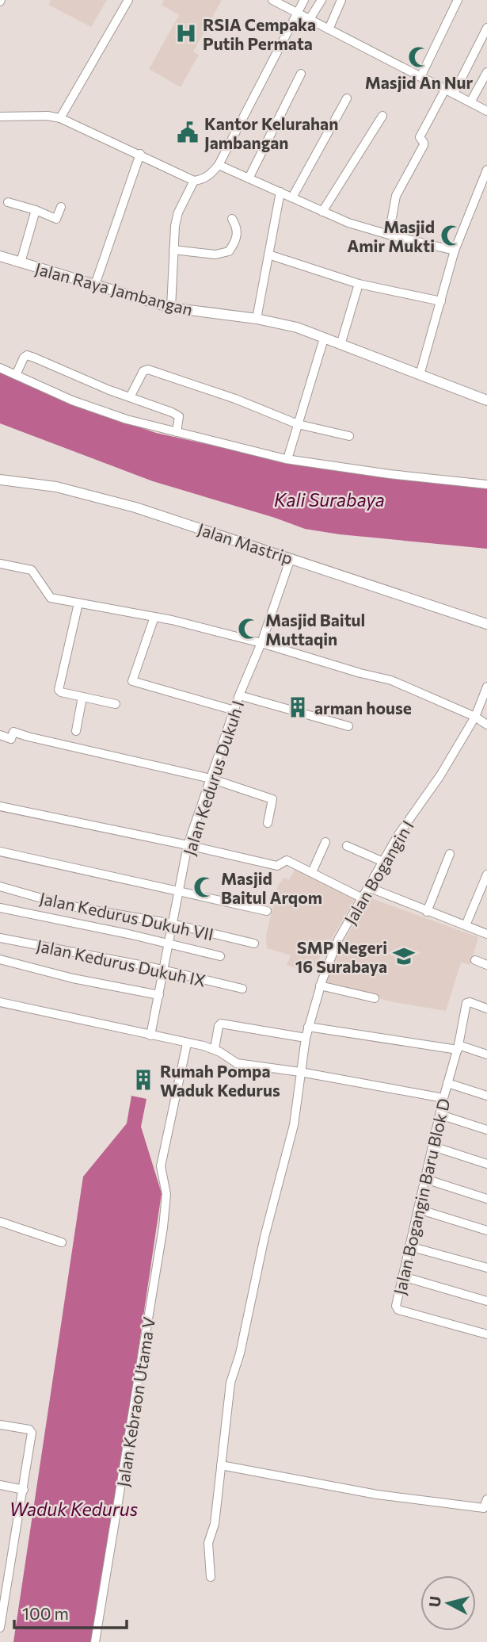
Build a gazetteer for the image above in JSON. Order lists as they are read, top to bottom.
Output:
{
  "streets": {
    "main road": ["Jalan Raya Jambangan", "Jalan Mastrip"],
    "street": [
      "Jalan Kedurus Dukuh I",
      "Jalan Bogangin I",
      "Jalan Kedurus Dukuh VII",
      "Jalan Kedurus Dukuh IX",
      "Jalan Bogangin Baru Blok D",
      "Jalan Kebraon Utama V"
    ]
  },
  "crossings": [
    ["Jalan Mastrip", "Jalan Kedurus Dukuh I"],
    ["Jalan Kedurus Dukuh I", "Jalan Kedurus Dukuh VII"],
    ["Jalan Kedurus Dukuh I", "Jalan Kedurus Dukuh IX"]
  ],
  "water": ["Kali Surabaya", "Waduk Kedurus"],
  "places": {
    "hospital": ["RSIA Cempaka Putih Permata"],
    "mosque": [
      "Masjid An Nur",
      "Masjid Amir Mukti",
      "Masjid Baitul Muttaqin",
      "Masjid Baitul Arqom"
    ],
    "public building": ["Kantor Kelurahan Jambangan"],
    "building": ["arman house", "Rumah Pompa Waduk Kedurus"],
    "school or university": ["SMP Negeri 16 Surabaya"]
  },
  "scale_bar": "100 m",
  "north": "left"
}
